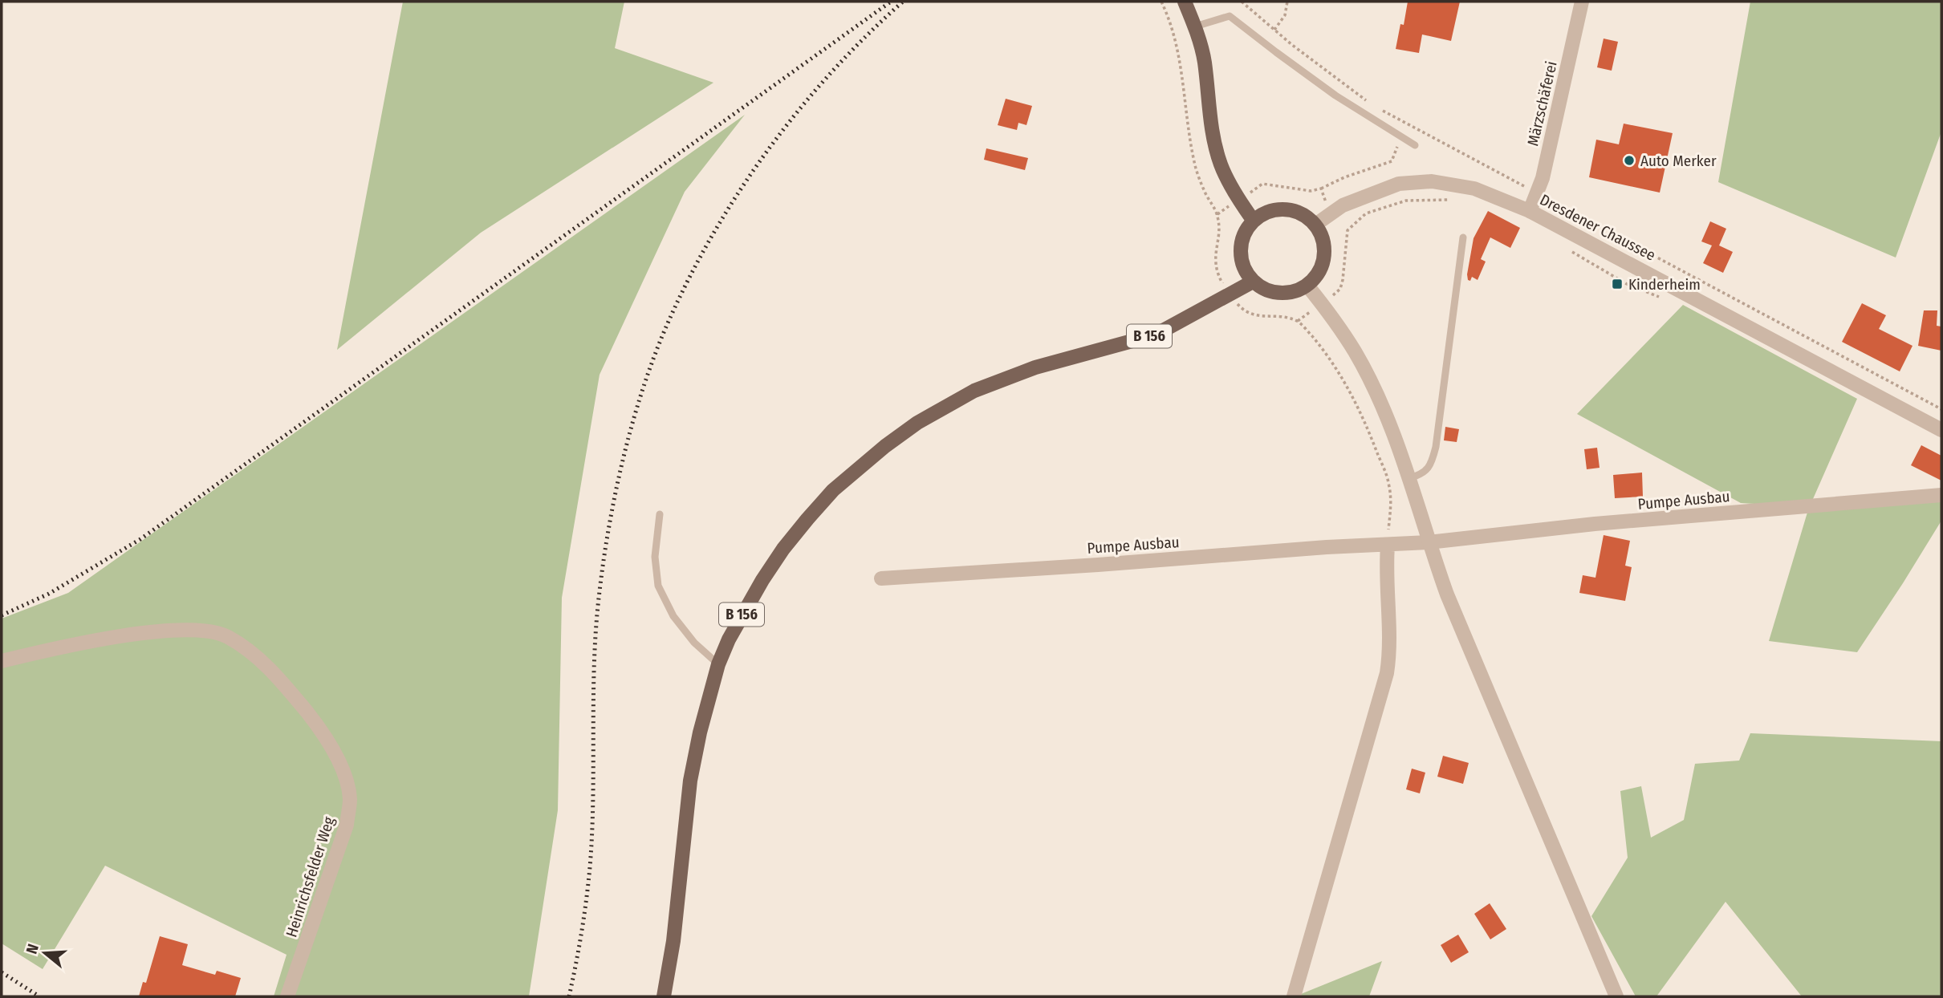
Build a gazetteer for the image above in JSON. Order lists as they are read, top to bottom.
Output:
{
  "streets": {
    "main road": ["B 156"],
    "street": [
      "Märzschäferei",
      "Dresdener Chaussee",
      "Pumpe Ausbau",
      "Heinrichsfelder Weg"
    ]
  },
  "crossings": [
    ["Märzschäferei", "Dresdener Chaussee"],
    ["Dresdener Chaussee", "B 156"]
  ],
  "places": {
    "other": ["Auto Merker"],
    "transit": ["Kinderheim"]
  },
  "north": "left"
}
